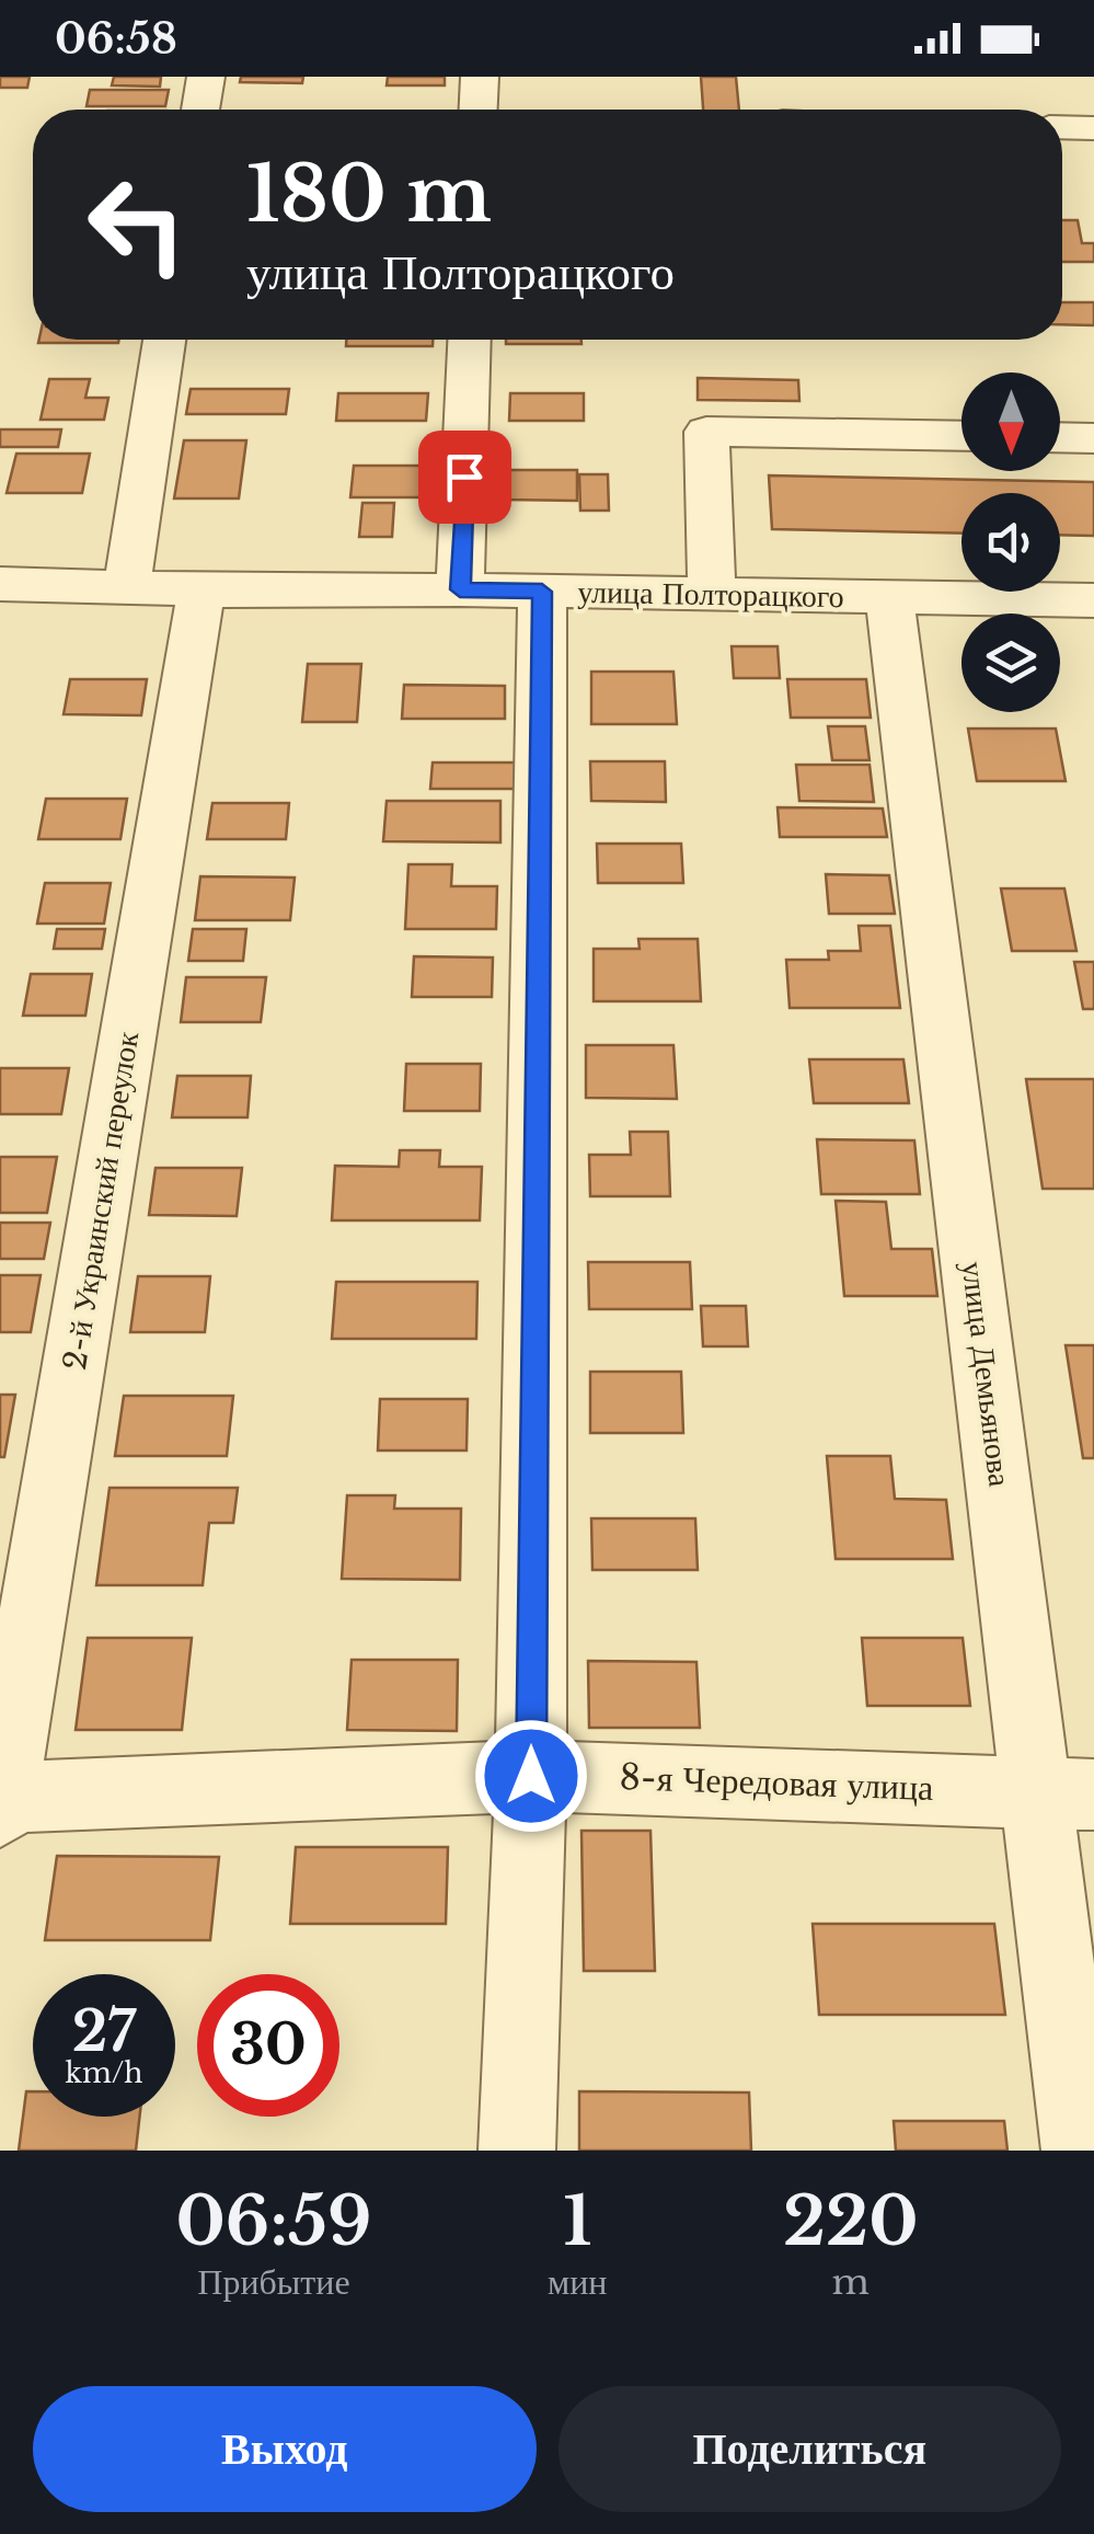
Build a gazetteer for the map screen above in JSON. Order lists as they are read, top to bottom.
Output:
{
  "streets": {
    "street": [
      "улица Полторацкого",
      "2-й Украинский переулок",
      "улица Демьянова",
      "8-я Чередовая улица"
    ]
  },
  "crossings": [
    ["улица Полторацкого", "2-й Украинский переулок"],
    ["улица Полторацкого", "улица Демьянова"],
    ["2-й Украинский переулок", "8-я Чередовая улица"],
    ["улица Демьянова", "8-я Чередовая улица"]
  ],
  "north": "bottom",
  "page": {
    "status": "06:58",
    "turn": ["180 m", "улица Полторацкого"],
    "speed": "27 km/h",
    "limit": "30",
    "eta": [
      "06:59",
      "Прибытие",
      "1",
      "мин",
      "220",
      "m"
    ],
    "buttons": ["Выход", "Поделиться"]
  }
}
